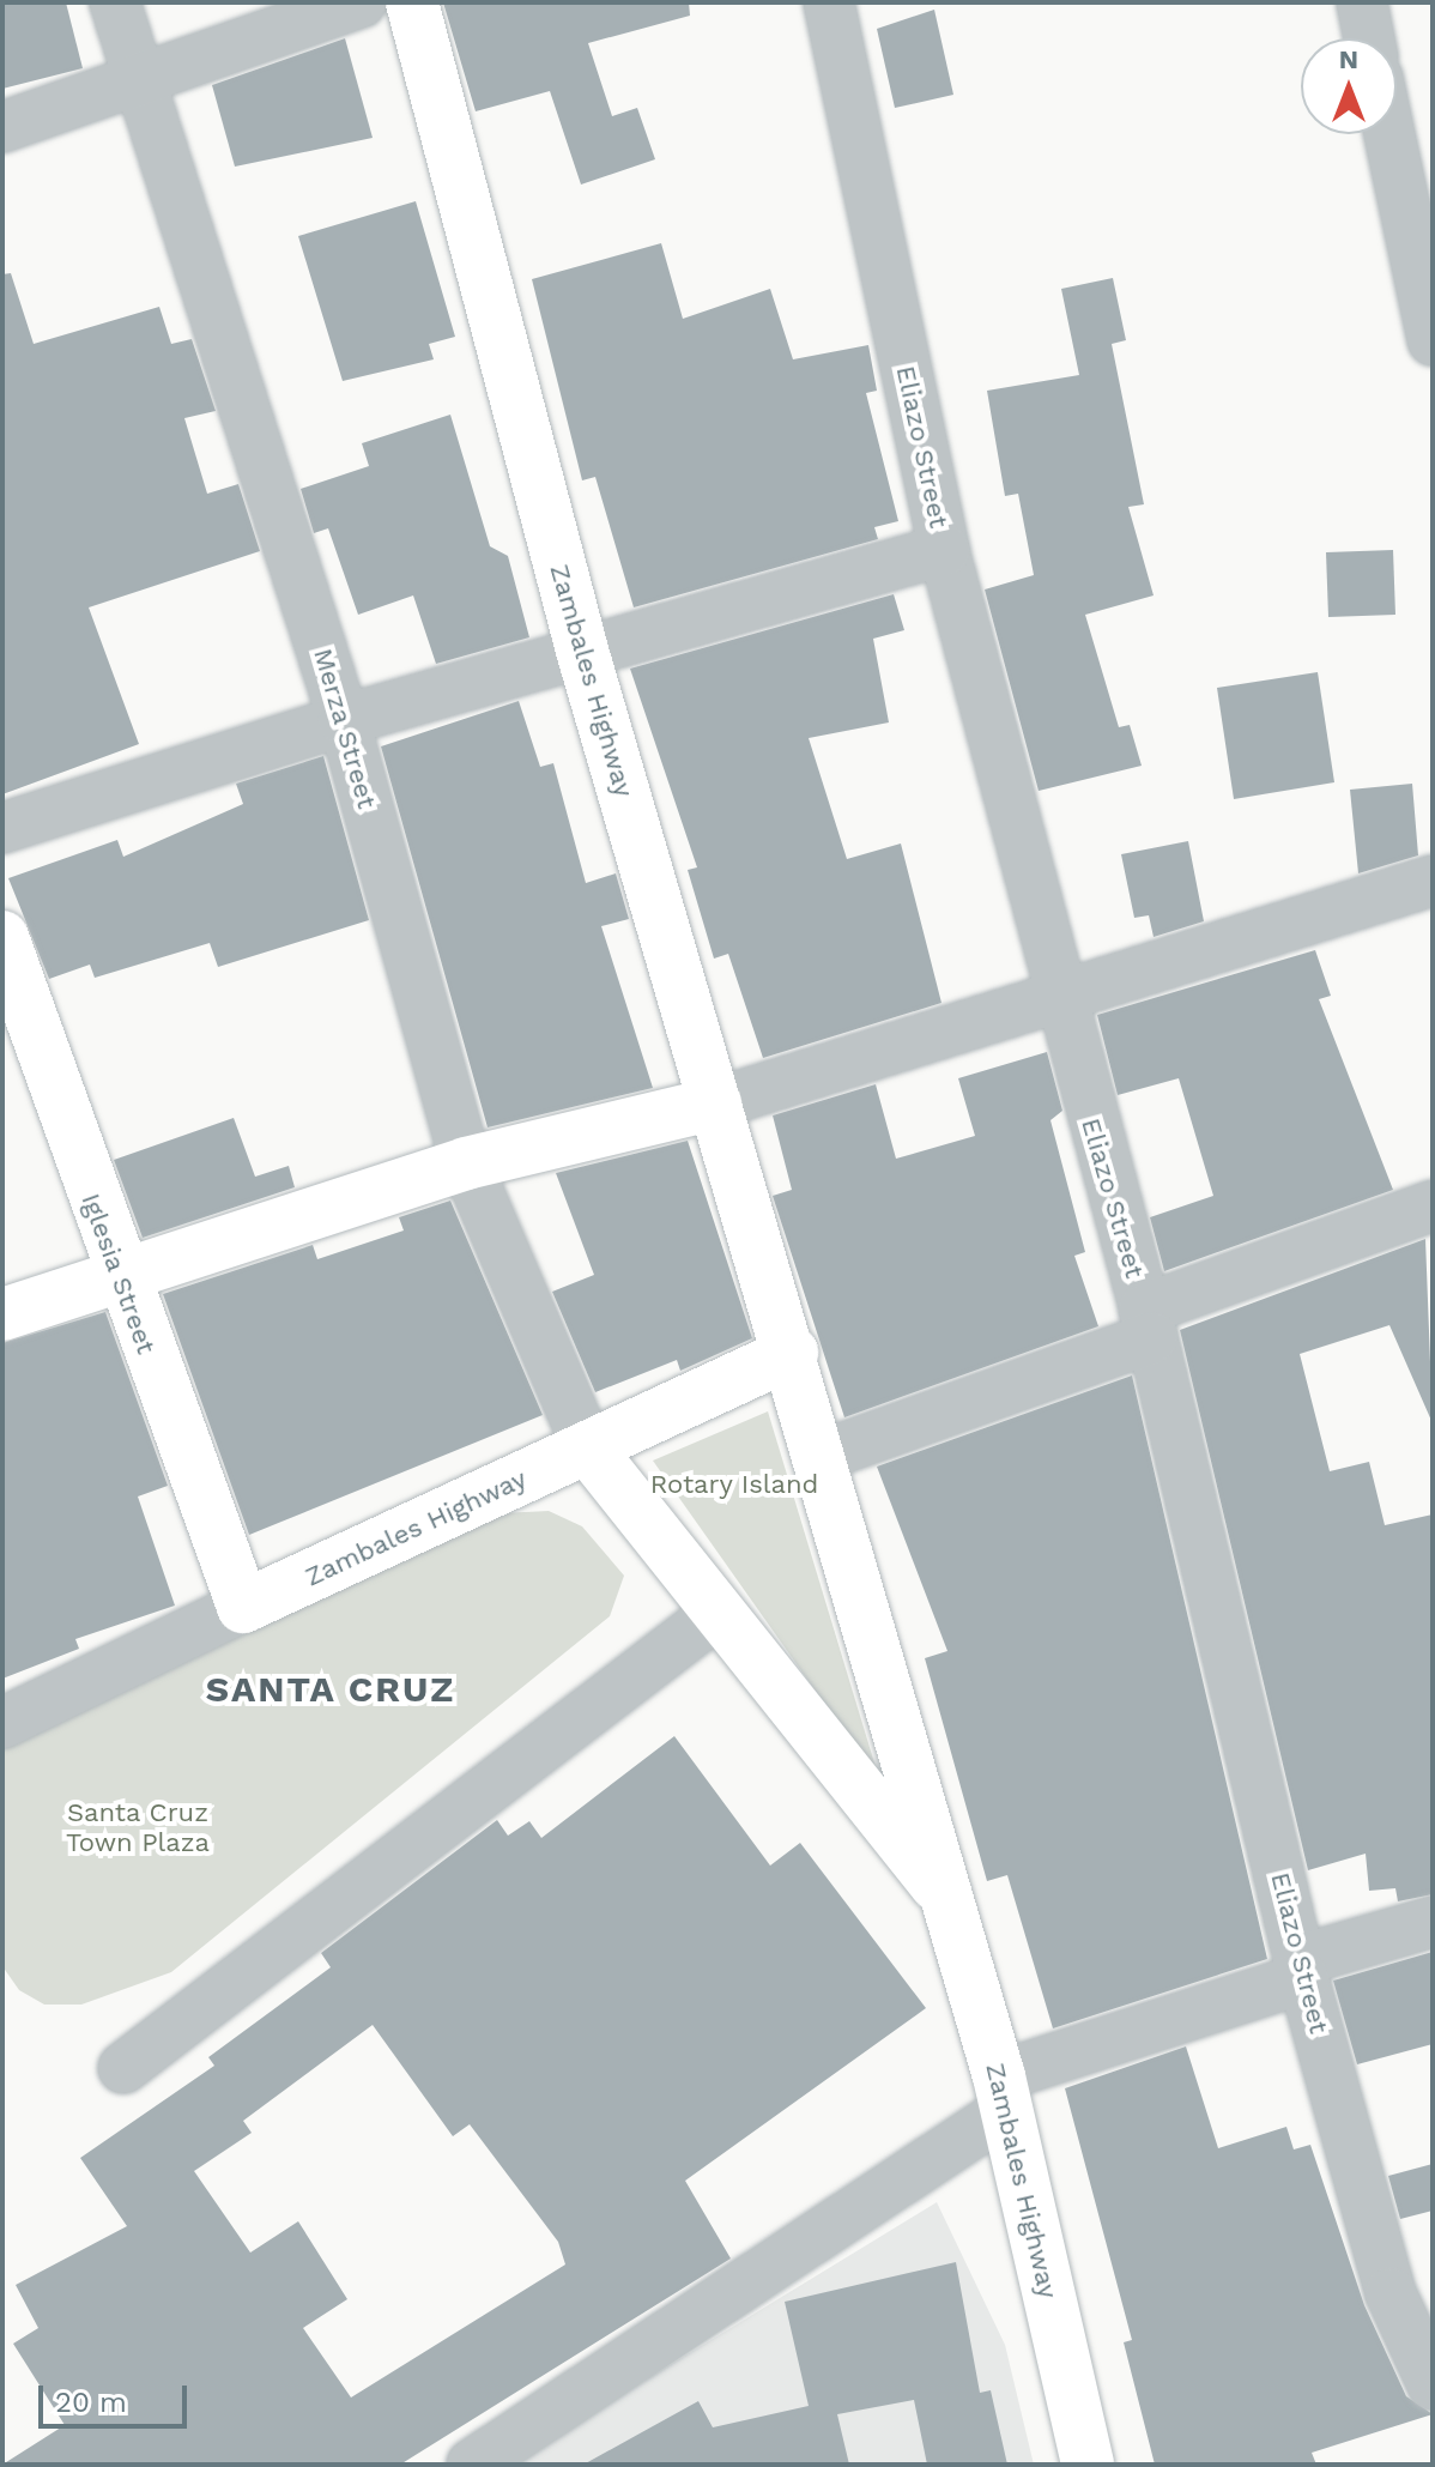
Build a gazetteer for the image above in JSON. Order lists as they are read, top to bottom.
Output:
{
  "streets": {
    "main road": ["Zambales Highway", "Iglesia Street"],
    "street": ["Eliazo Street", "Merza Street"]
  },
  "crossings": [
    ["Zambales Highway", "Merza Street"],
    ["Zambales Highway", "Iglesia Street"]
  ],
  "districts": ["SANTA CRUZ"],
  "parks": ["Rotary Island", "Santa Cruz Town Plaza"],
  "scale_bar": "20 m",
  "north": "top"
}
